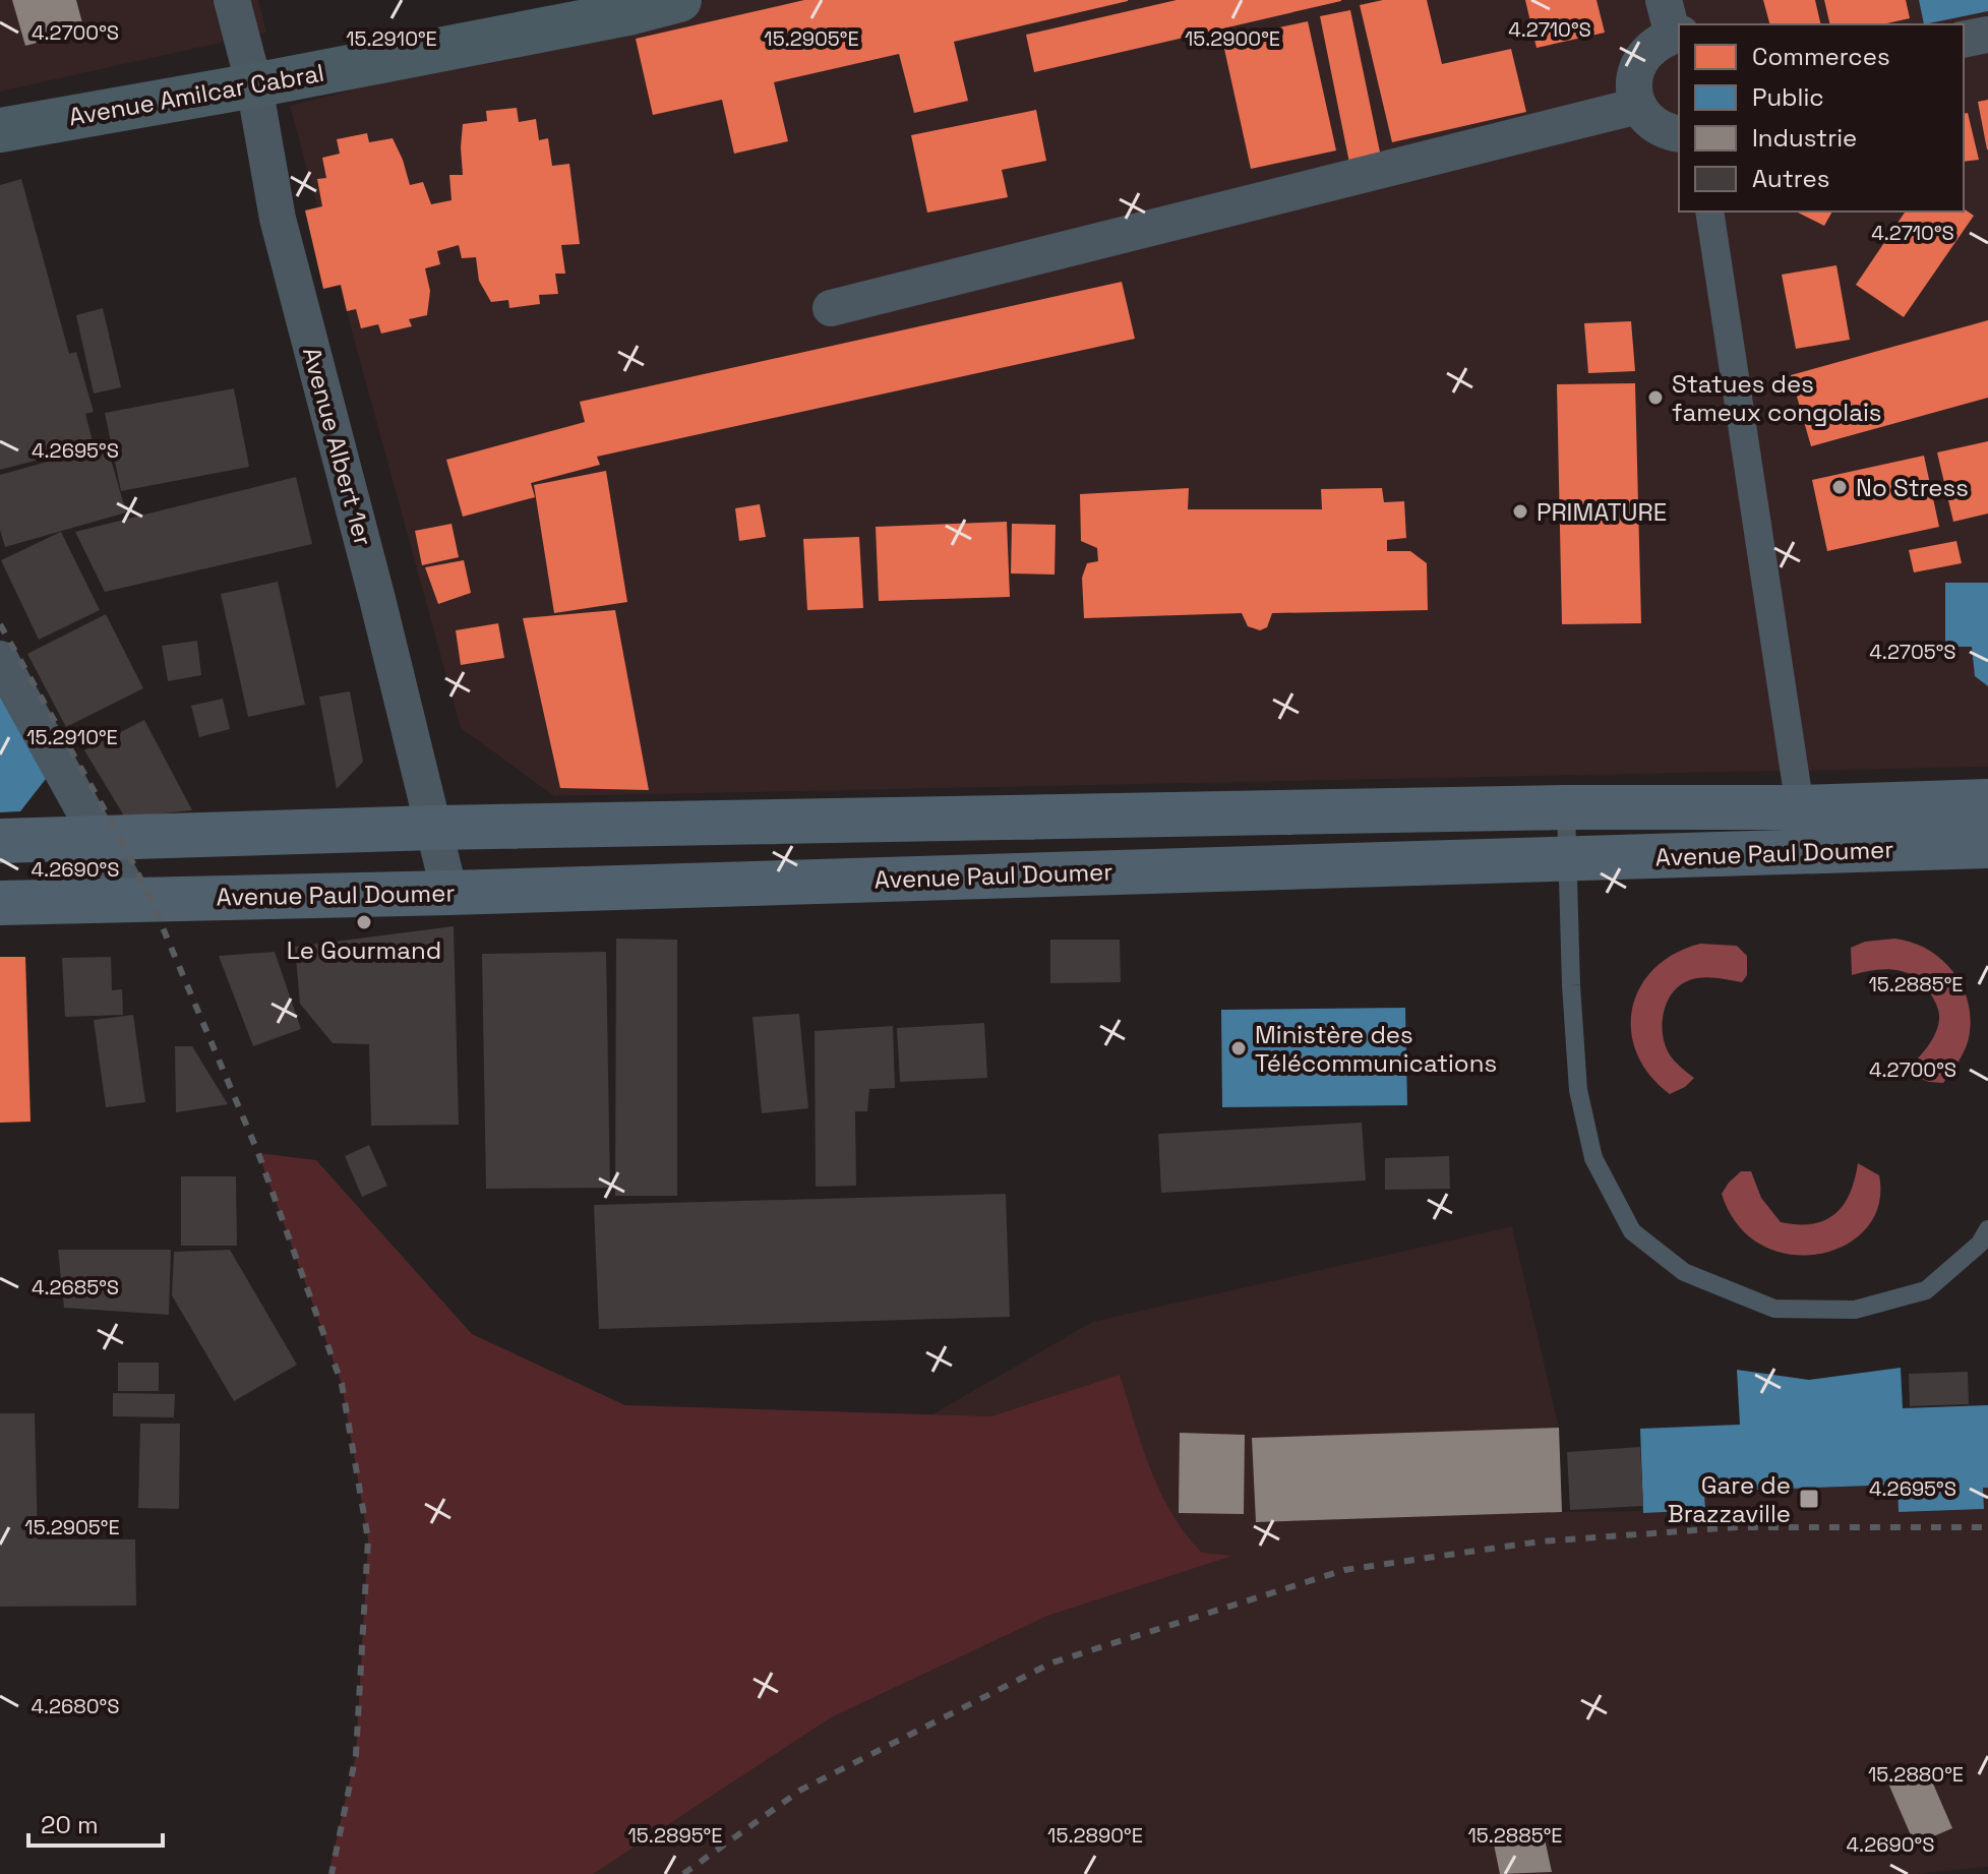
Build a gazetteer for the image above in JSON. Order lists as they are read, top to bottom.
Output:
{
  "streets": {
    "main road": ["Avenue Amilcar Cabral", "Avenue Paul Doumer"],
    "street": ["Avenue Albert 1er"]
  },
  "crossings": [
    ["Avenue Amilcar Cabral", "Avenue Albert 1er"],
    ["Avenue Albert 1er", "Avenue Paul Doumer"]
  ],
  "places": {
    "other": [
      "Statues des fameux congolais",
      "No Stress",
      "PRIMATURE",
      "Le Gourmand",
      "Ministère des Télécommunications"
    ],
    "transit": ["Gare de Brazzaville"]
  },
  "legend": [
    "Commerces",
    "Public",
    "Industrie",
    "Autres"
  ],
  "scale_bar": "20 m",
  "coordinates": [
    "4.2710°S",
    "4.2700°S",
    "15.2910°E",
    "15.2905°E",
    "15.2900°E",
    "4.2695°S",
    "4.2705°S",
    "4.2690°S",
    "15.2885°E",
    "4.2685°S",
    "4.2680°S",
    "15.2880°E",
    "15.2895°E",
    "15.2890°E"
  ]
}
